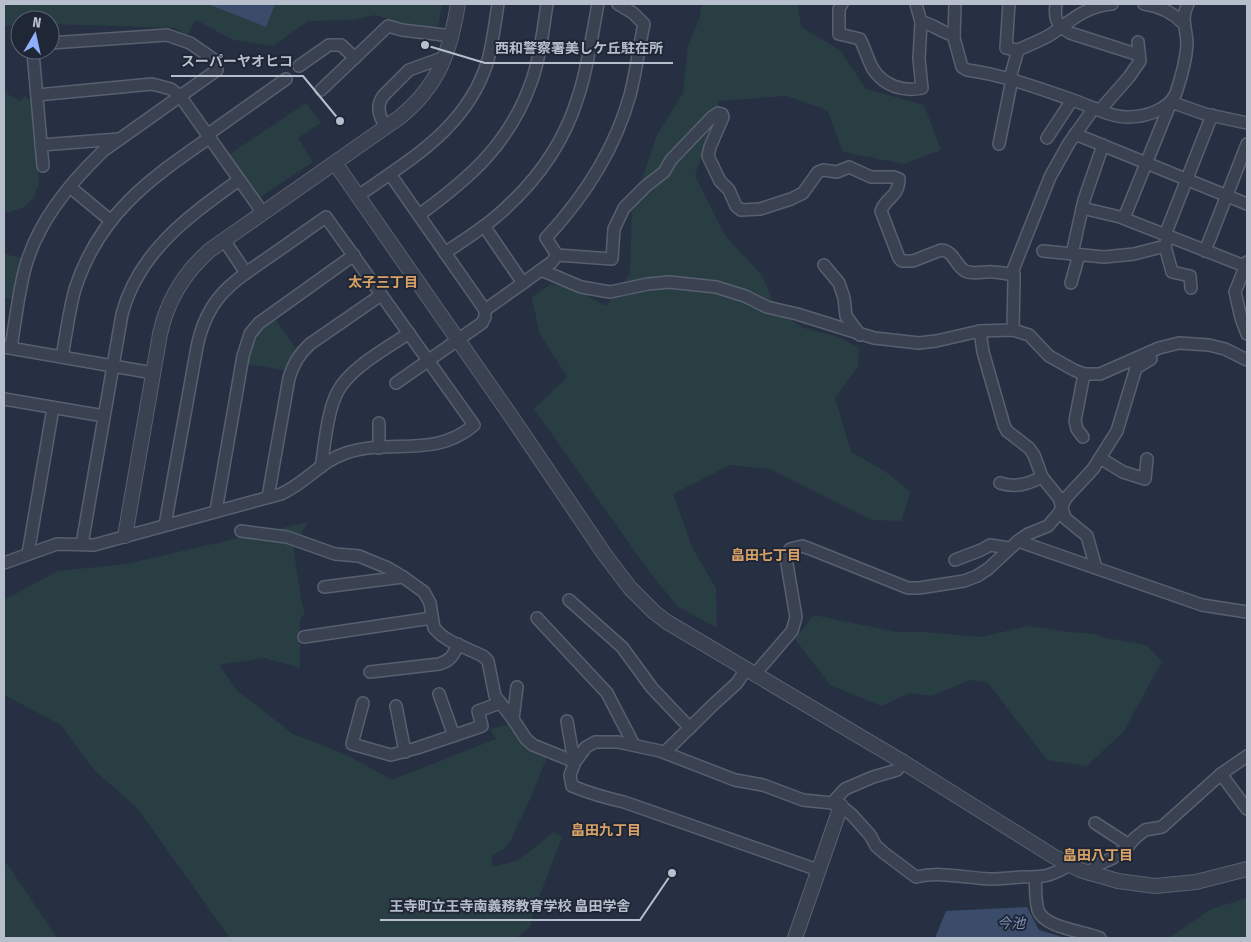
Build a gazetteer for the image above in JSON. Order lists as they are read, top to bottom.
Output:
{
  "districts": [
    "太子三丁目",
    "畠田七丁目",
    "畠田九丁目",
    "畠田八丁目"
  ],
  "water": ["今池"],
  "places": ["西和警察署美しケ丘駐在所", "スーパーヤオヒコ", "王寺町立王寺南義務教育学校 畠田学舎"],
  "north": "top"
}
